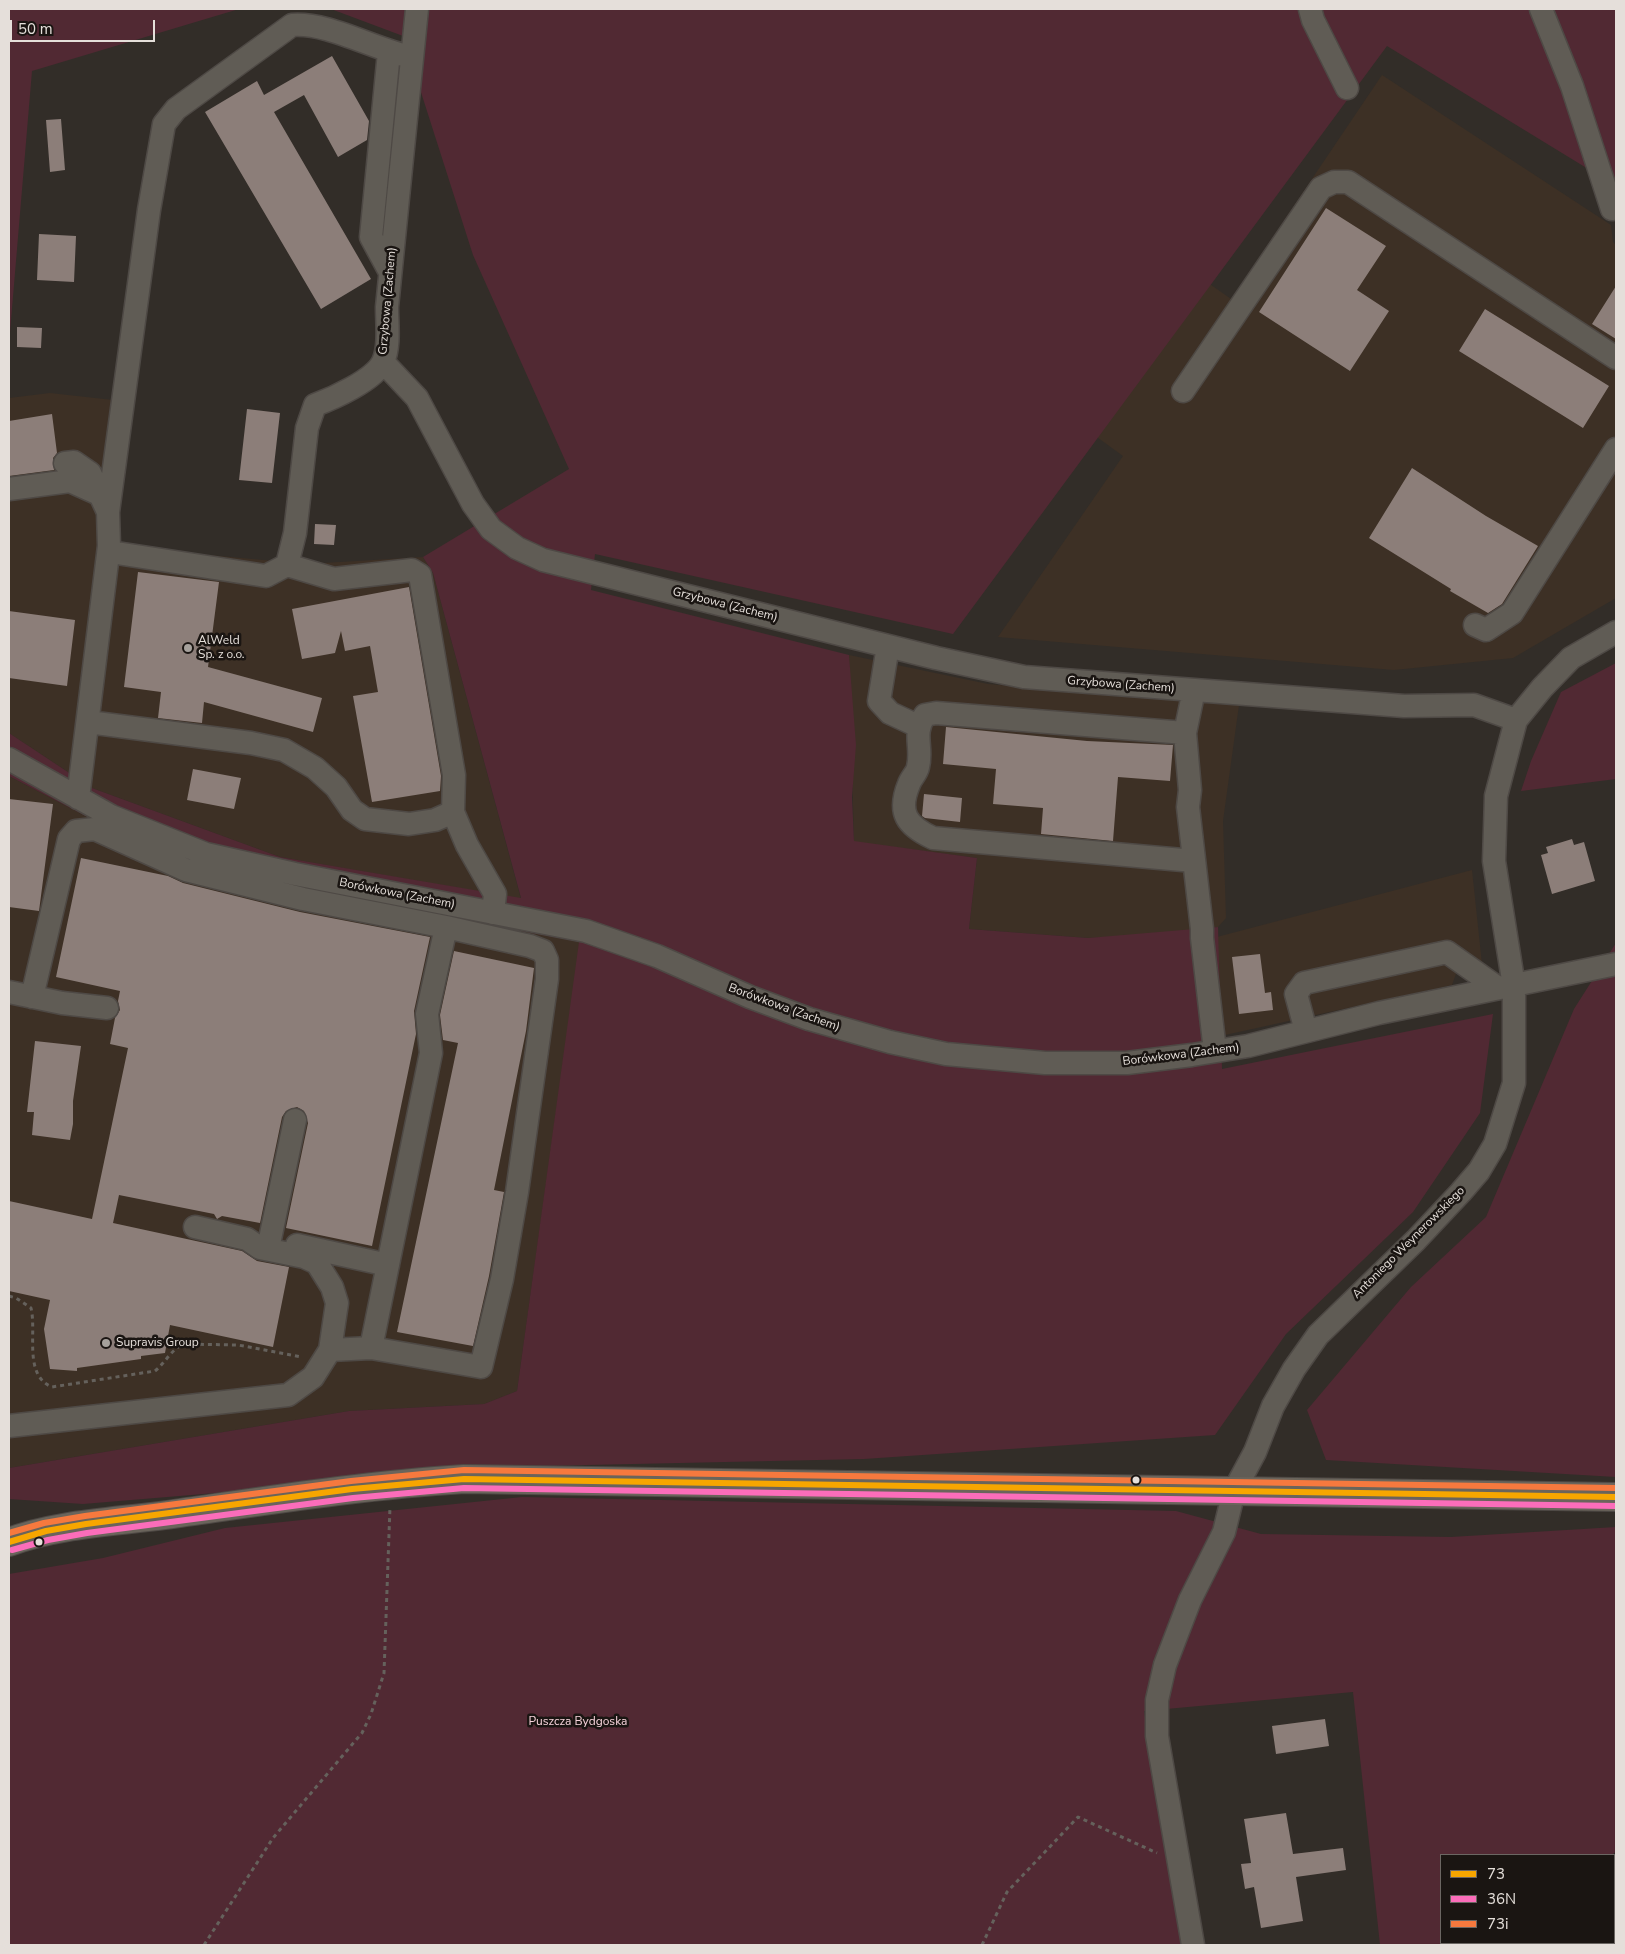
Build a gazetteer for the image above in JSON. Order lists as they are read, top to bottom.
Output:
{
  "streets": {
    "street": ["Grzybowa (Zachem)", "Borówkowa (Zachem)", "Antoniego Weynerowskiego"]
  },
  "crossings": [
    ["Grzybowa (Zachem)", "Antoniego Weynerowskiego"],
    ["Borówkowa (Zachem)", "Antoniego Weynerowskiego"]
  ],
  "parks": ["Puszcza Bydgoska"],
  "places": ["AlWeld Sp. z o.o.", "Supravis Group"],
  "lines": ["transit line 73i", "transit line 73", "transit line 36N"],
  "legend": ["73", "36N", "73i"],
  "scale_bar": "50 m"
}
